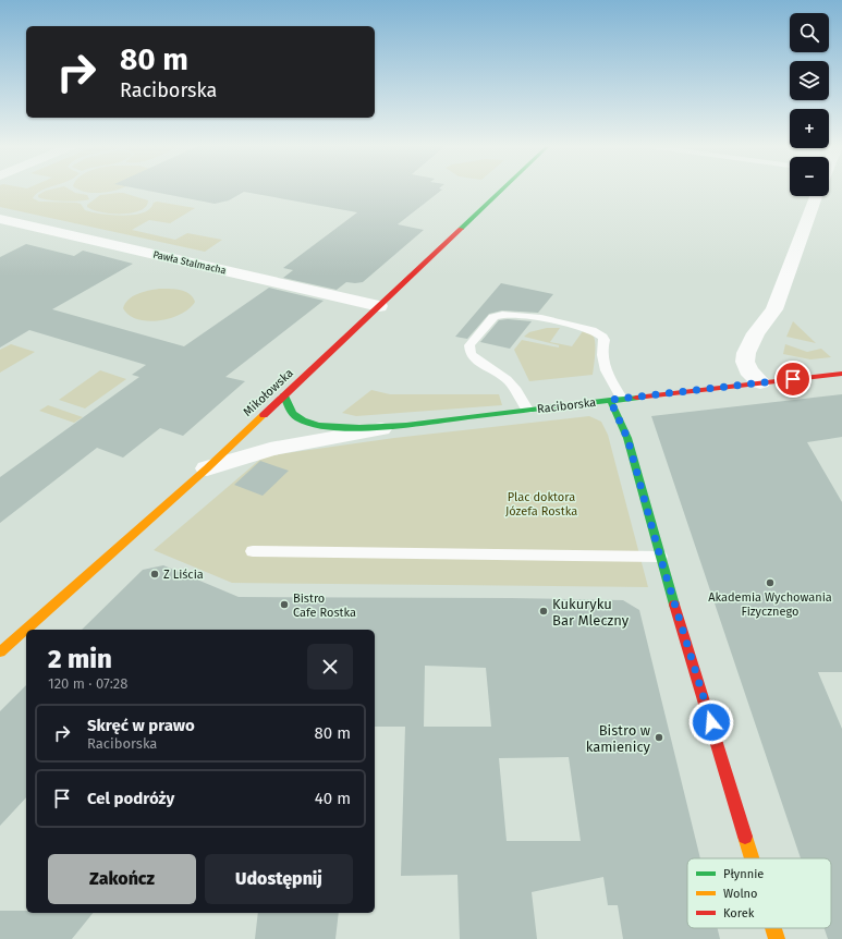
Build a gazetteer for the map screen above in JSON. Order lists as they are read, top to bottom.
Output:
{
  "streets": {
    "main road": ["Mikołowska", "Raciborska"],
    "street": ["Pawła Stalmacha"]
  },
  "crossings": [
    ["Pawła Stalmacha", "Mikołowska"],
    ["Mikołowska", "Raciborska"]
  ],
  "parks": ["Plac doktora Józefa Rostka"],
  "places": [
    "Z Liścia",
    "Akademia Wychowania Fizycznego",
    "Bistro Cafe Rostka",
    "Kukuryku Bar Mleczny",
    "Bistro w kamienicy"
  ],
  "legend": ["Płynnie", "Wolno", "Korek"],
  "page": {
    "map_buttons": ["+", "−"],
    "turn": ["80 m", "Raciborska"],
    "heading": ["2 min", "120 m · 07:28"],
    "list": [
      {
        "name": "Skręć w prawo",
        "note": "Raciborska",
        "value": "80 m"
      },
      {
        "name": "Cel podróży",
        "value": "40 m"
      }
    ],
    "buttons": ["Zakończ", "Udostępnij"]
  }
}
